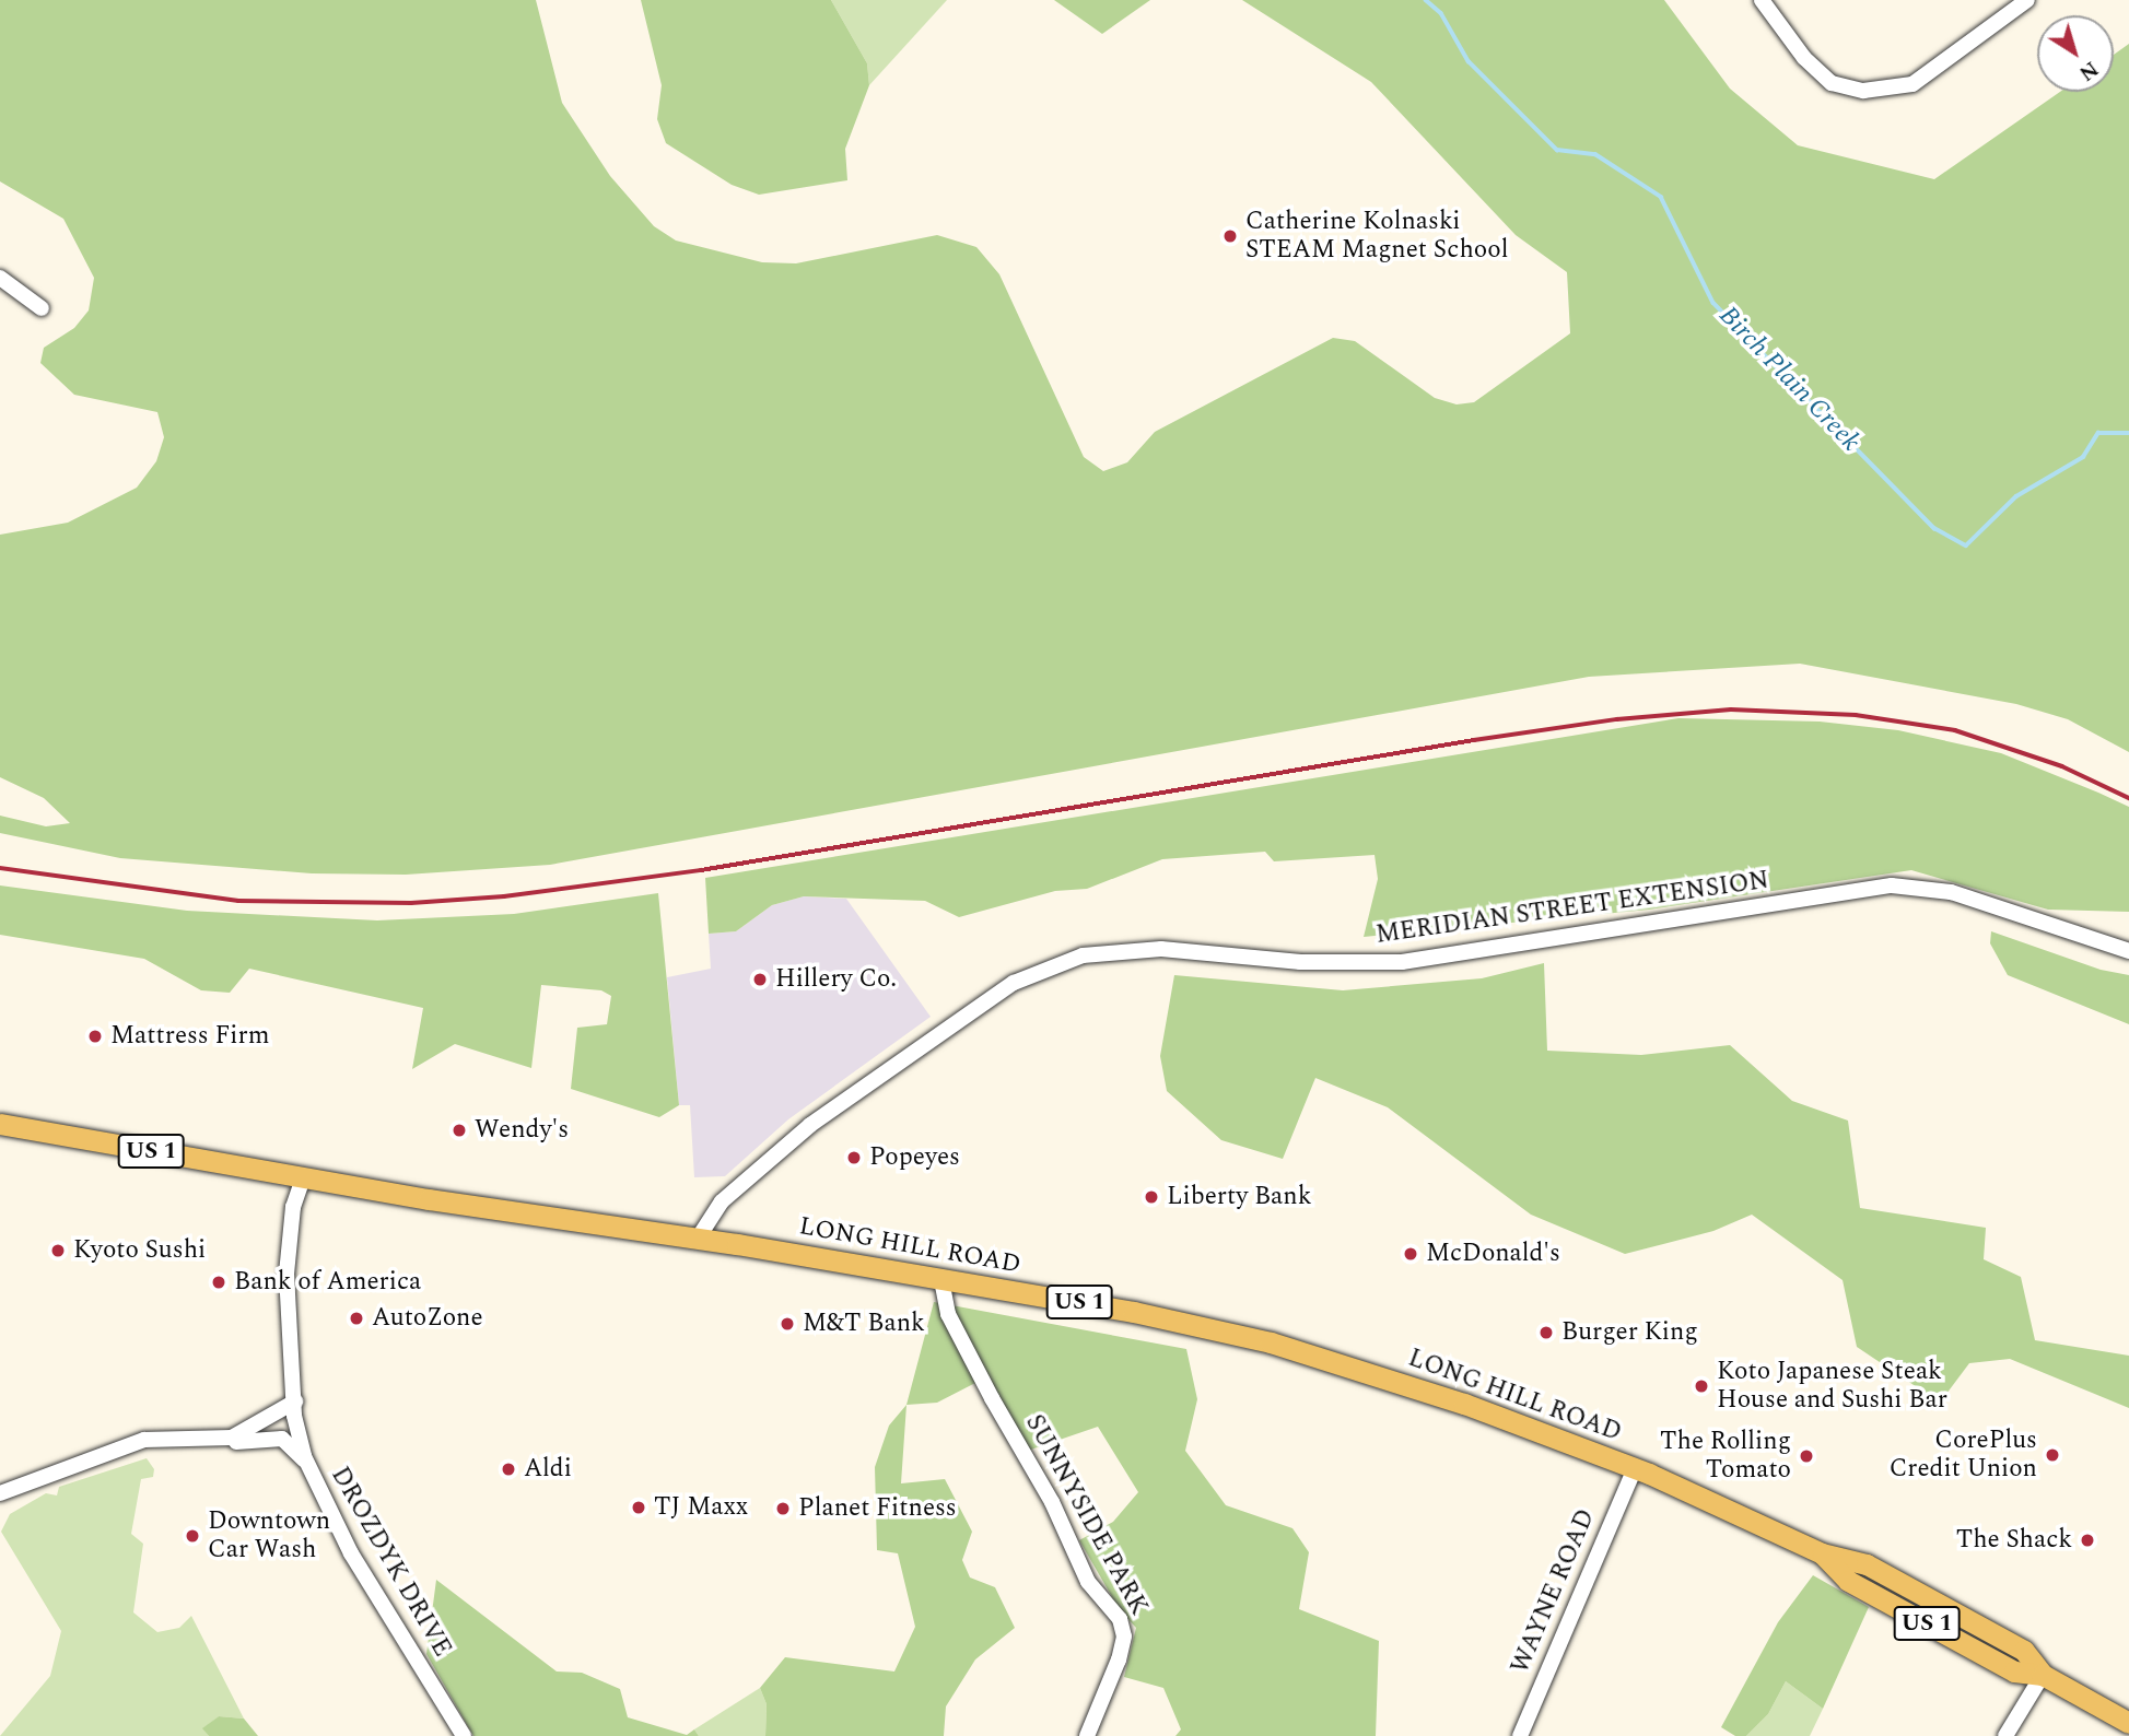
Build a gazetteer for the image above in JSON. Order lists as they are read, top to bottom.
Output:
{
  "streets": {
    "main road": ["US 1", "LONG HILL ROAD"],
    "street": [
      "MERIDIAN STREET EXTENSION",
      "SUNNYSIDE PARK",
      "DROZDYK DRIVE",
      "WAYNE ROAD"
    ]
  },
  "crossings": [
    ["MERIDIAN STREET EXTENSION", "LONG HILL ROAD"],
    ["LONG HILL ROAD", "SUNNYSIDE PARK"],
    ["LONG HILL ROAD", "DROZDYK DRIVE"],
    ["LONG HILL ROAD", "WAYNE ROAD"]
  ],
  "water": ["Birch Plain Creek"],
  "places": [
    "Catherine Kolnaski STEAM Magnet School",
    "Hillery Co.",
    "Mattress Firm",
    "Wendy's",
    "Popeyes",
    "Liberty Bank",
    "Kyoto Sushi",
    "McDonald's",
    "Bank of America",
    "AutoZone",
    "M&T Bank",
    "Burger King",
    "Koto Japanese Steak House and Sushi Bar",
    "CorePlus Credit Union",
    "The Rolling Tomato",
    "Aldi",
    "TJ Maxx",
    "Planet Fitness",
    "Downtown Car Wash",
    "The Shack"
  ],
  "north": "bottom right"
}
